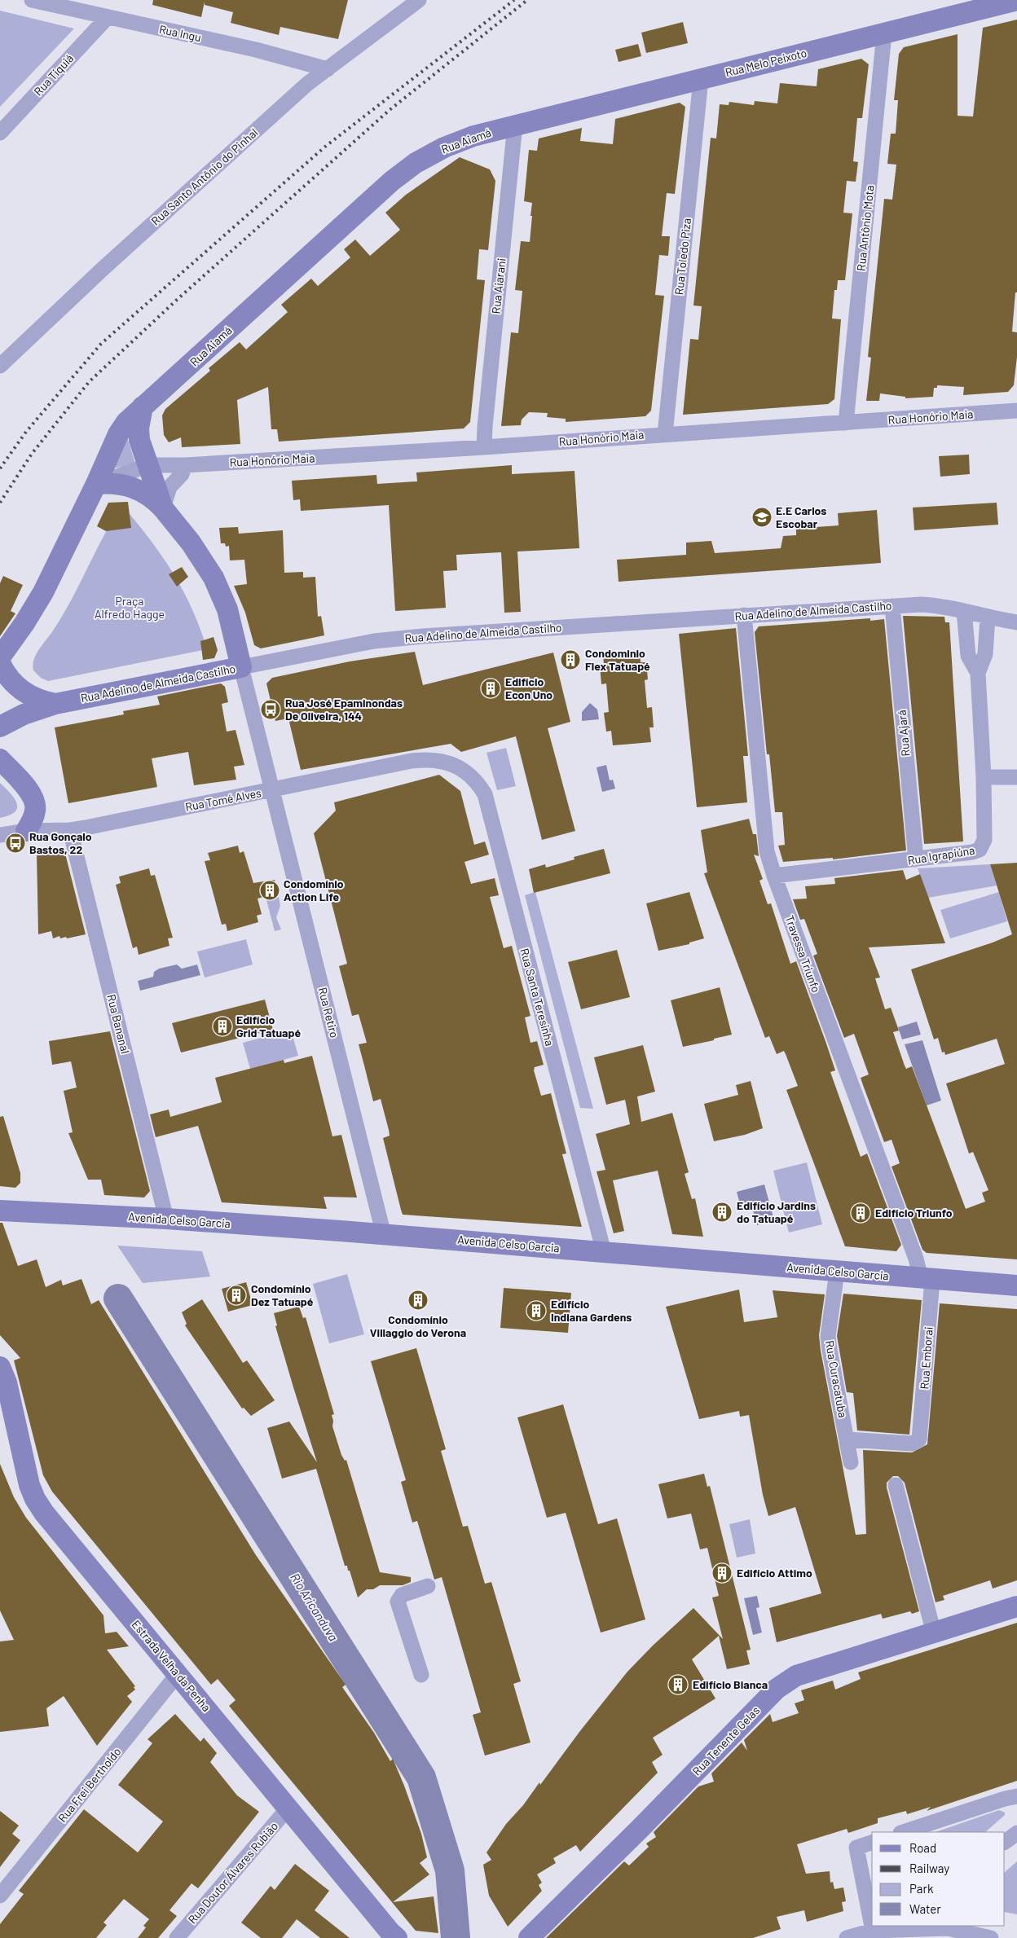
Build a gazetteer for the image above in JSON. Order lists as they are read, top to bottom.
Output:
{
  "streets": {
    "main road": [
      "Rua Melo Peixoto",
      "Rua Aiamá",
      "Rua Adelino de Almeida Castilho",
      "Avenida Celso Garcia",
      "Estrada Velha da Penha",
      "Rua Tenente Gelas"
    ],
    "street": [
      "Rua Ingu",
      "Rua Tiquiá",
      "Rua Santo Antônio do Pinhal",
      "Rua Antônio Mota",
      "Rua Toledo Piza",
      "Rua Aiarani",
      "Rua Honório Maia",
      "Rua Ajará",
      "Rua Tomé Alves",
      "Rua Igrapiúna",
      "Travessa Triunfo",
      "Rua Santa Teresinha",
      "Rua Retiro",
      "Rua Bananal",
      "Rua Emborai",
      "Rua Curacatuba",
      "Rua Frei Bertholdo",
      "Rua Doutor Álvares Rubião"
    ]
  },
  "crossings": [
    ["Rua Ingu", "Rua Tiquiá"],
    ["Rua Ingu", "Rua Santo Antônio do Pinhal"],
    ["Rua Melo Peixoto", "Rua Aiamá"],
    ["Rua Melo Peixoto", "Rua Antônio Mota"],
    ["Rua Melo Peixoto", "Rua Toledo Piza"],
    ["Rua Melo Peixoto", "Rua Aiarani"],
    ["Rua Aiamá", "Rua Aiarani"],
    ["Rua Aiamá", "Rua Honório Maia"],
    ["Rua Antônio Mota", "Rua Honório Maia"],
    ["Rua Toledo Piza", "Rua Honório Maia"],
    ["Rua Aiarani", "Rua Honório Maia"],
    ["Rua Adelino de Almeida Castilho", "Rua Ajará"],
    ["Rua Adelino de Almeida Castilho", "Rua Igrapiúna"],
    ["Rua Adelino de Almeida Castilho", "Travessa Triunfo"],
    ["Rua Adelino de Almeida Castilho", "Rua Retiro"],
    ["Rua Ajará", "Rua Igrapiúna"],
    ["Rua Tomé Alves", "Rua Santa Teresinha"],
    ["Rua Tomé Alves", "Rua Retiro"],
    ["Rua Tomé Alves", "Rua Bananal"],
    ["Rua Igrapiúna", "Travessa Triunfo"],
    ["Travessa Triunfo", "Avenida Celso Garcia"],
    ["Travessa Triunfo", "Rua Emborai"],
    ["Rua Santa Teresinha", "Avenida Celso Garcia"],
    ["Rua Retiro", "Avenida Celso Garcia"],
    ["Rua Bananal", "Avenida Celso Garcia"],
    ["Avenida Celso Garcia", "Rua Emborai"],
    ["Avenida Celso Garcia", "Rua Curacatuba"],
    ["Rua Emborai", "Rua Curacatuba"],
    ["Estrada Velha da Penha", "Rua Frei Bertholdo"],
    ["Estrada Velha da Penha", "Rua Doutor Álvares Rubião"]
  ],
  "water": ["Rio Aricanduva"],
  "parks": ["Praça Alfredo Hagge"],
  "places": {
    "school or university": ["E.E Carlos Escobar"],
    "building": [
      "Condominio Flex Tatuapé",
      "Edifício Econ Uno",
      "Condomínio Action Life",
      "Edifício Grid Tatuapé",
      "Edifício Jardins do Tatuapé",
      "Edifício Triunfo",
      "Condomínio Dez Tatuapé",
      "Condomínio Villaggio do Verona",
      "Edifício Indiana Gardens",
      "Edifício Attimo",
      "Edifício Bianca"
    ],
    "bus stop": ["Rua José Epaminondas De Oliveira, 144", "Rua Gonçalo Bastos, 22"]
  },
  "legend": [
    "Road",
    "Railway",
    "Park",
    "Water"
  ]
}
